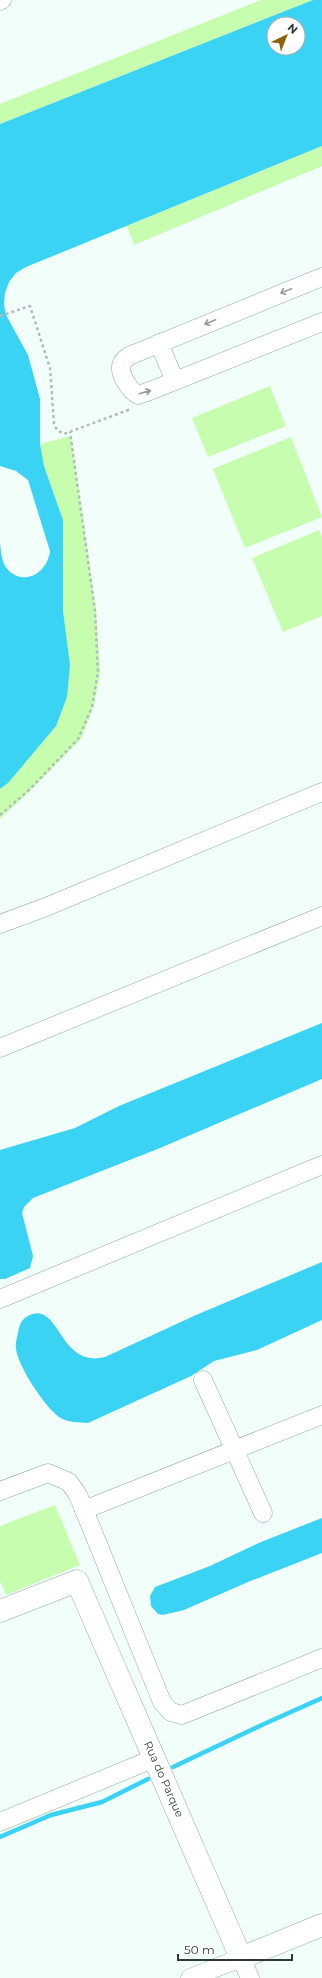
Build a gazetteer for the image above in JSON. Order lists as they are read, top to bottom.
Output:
{
  "streets": {
    "street": ["Rua do Parque"]
  },
  "scale_bar": "50 m",
  "north": "top right"
}
